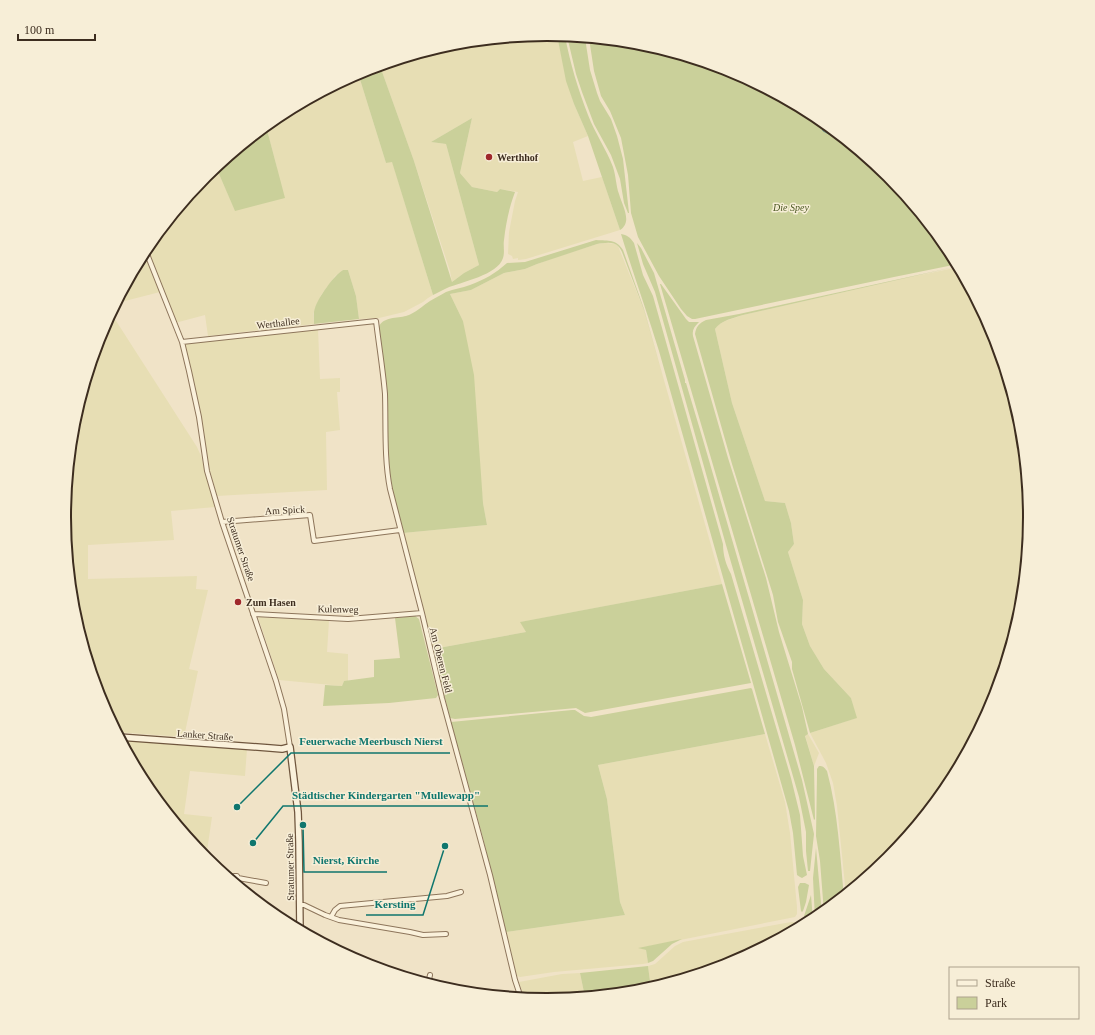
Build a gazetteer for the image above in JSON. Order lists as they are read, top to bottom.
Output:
{
  "streets": {
    "street": [
      "Werthallee",
      "Am Spick",
      "Stratumer Straße",
      "Kulenweg",
      "Am Oberen Feld",
      "Lanker Straße"
    ]
  },
  "crossings": [
    ["Werthallee", "Stratumer Straße"],
    ["Werthallee", "Am Oberen Feld"],
    ["Am Spick", "Stratumer Straße"],
    ["Am Spick", "Am Oberen Feld"],
    ["Stratumer Straße", "Kulenweg"],
    ["Stratumer Straße", "Lanker Straße"],
    ["Kulenweg", "Am Oberen Feld"]
  ],
  "parks": ["Die Spey"],
  "places": [
    "Werthhof",
    "Zum Hasen",
    "Feuerwache Meerbusch Nierst",
    "Nierst, Kirche",
    "Städtischer Kindergarten \"Mullewapp\"",
    "Kersting"
  ],
  "legend": ["Straße", "Park"],
  "scale_bar": "100 m"
}
